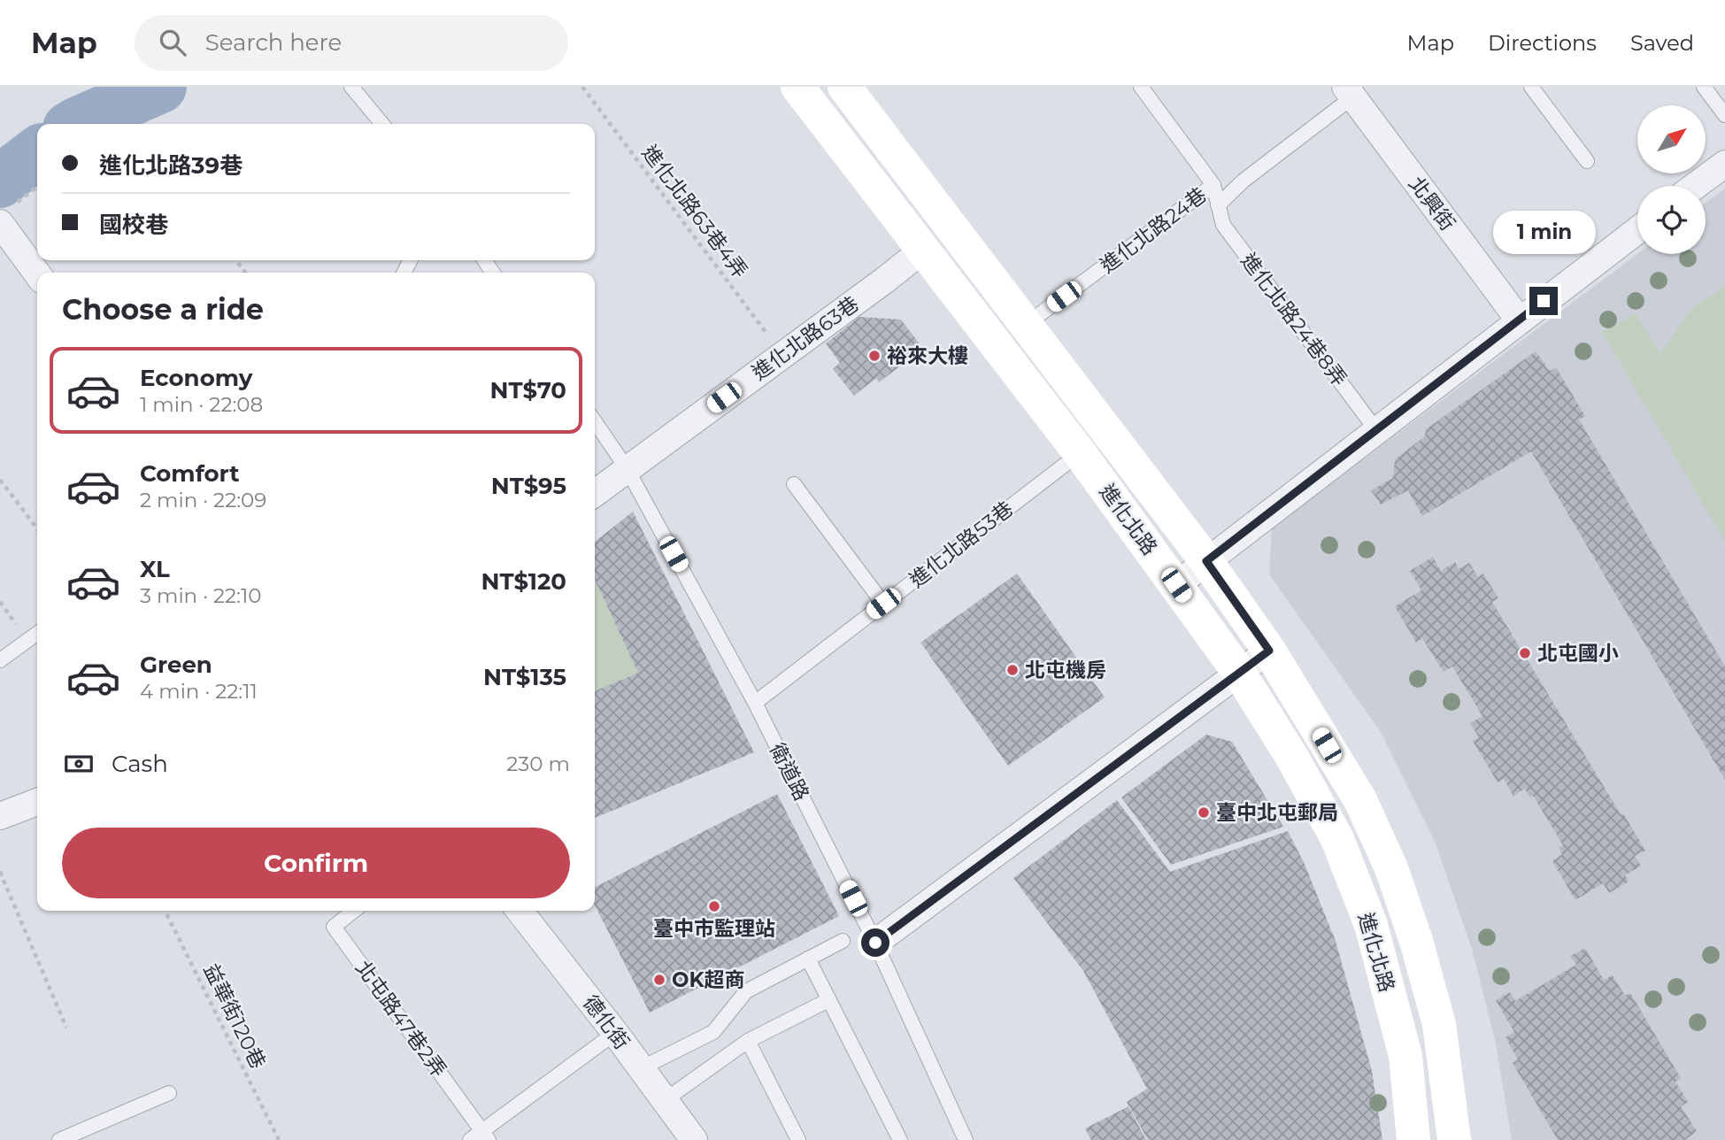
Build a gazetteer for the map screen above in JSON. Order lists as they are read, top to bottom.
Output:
{
  "streets": {
    "main road": ["進化北路"],
    "street": ["北興街", "進化北路63巷", "德化街"],
    "lane": [
      "進化北路24巷",
      "進化北路24巷8弄",
      "進化北路53巷",
      "衛道路",
      "北屯路47巷2弄"
    ],
    "path": ["進化北路63巷4弄", "益華街120巷"]
  },
  "crossings": [
    ["北興街", "進化北路24巷"],
    ["進化北路63巷4弄", "進化北路63巷"],
    ["進化北路24巷", "進化北路24巷8弄"],
    ["進化北路24巷", "進化北路"],
    ["進化北路63巷", "進化北路"],
    ["進化北路63巷", "衛道路"],
    ["進化北路", "進化北路53巷"],
    ["進化北路53巷", "衛道路"]
  ],
  "places": [
    "裕來大樓",
    "北屯國小",
    "北屯機房",
    "臺中北屯郵局",
    "臺中市監理站",
    "OK超商"
  ],
  "north": "top right",
  "page": {
    "header": "Map",
    "search": "Search here",
    "nav": ["Map", "Directions", "Saved"],
    "banner": ["進化北路39巷", "國校巷"],
    "bubble": "1 min",
    "heading": "Choose a ride",
    "list": [
      {
        "name": "Economy",
        "note": "1 min · 22:08",
        "value": "NT$70"
      },
      {
        "name": "Comfort",
        "note": "2 min · 22:09",
        "value": "NT$95"
      },
      {
        "name": "XL",
        "note": "3 min · 22:10",
        "value": "NT$120"
      },
      {
        "name": "Green",
        "note": "4 min · 22:11",
        "value": "NT$135"
      }
    ],
    "pay": ["Cash", "230 m"],
    "buttons": "Confirm"
  }
}
